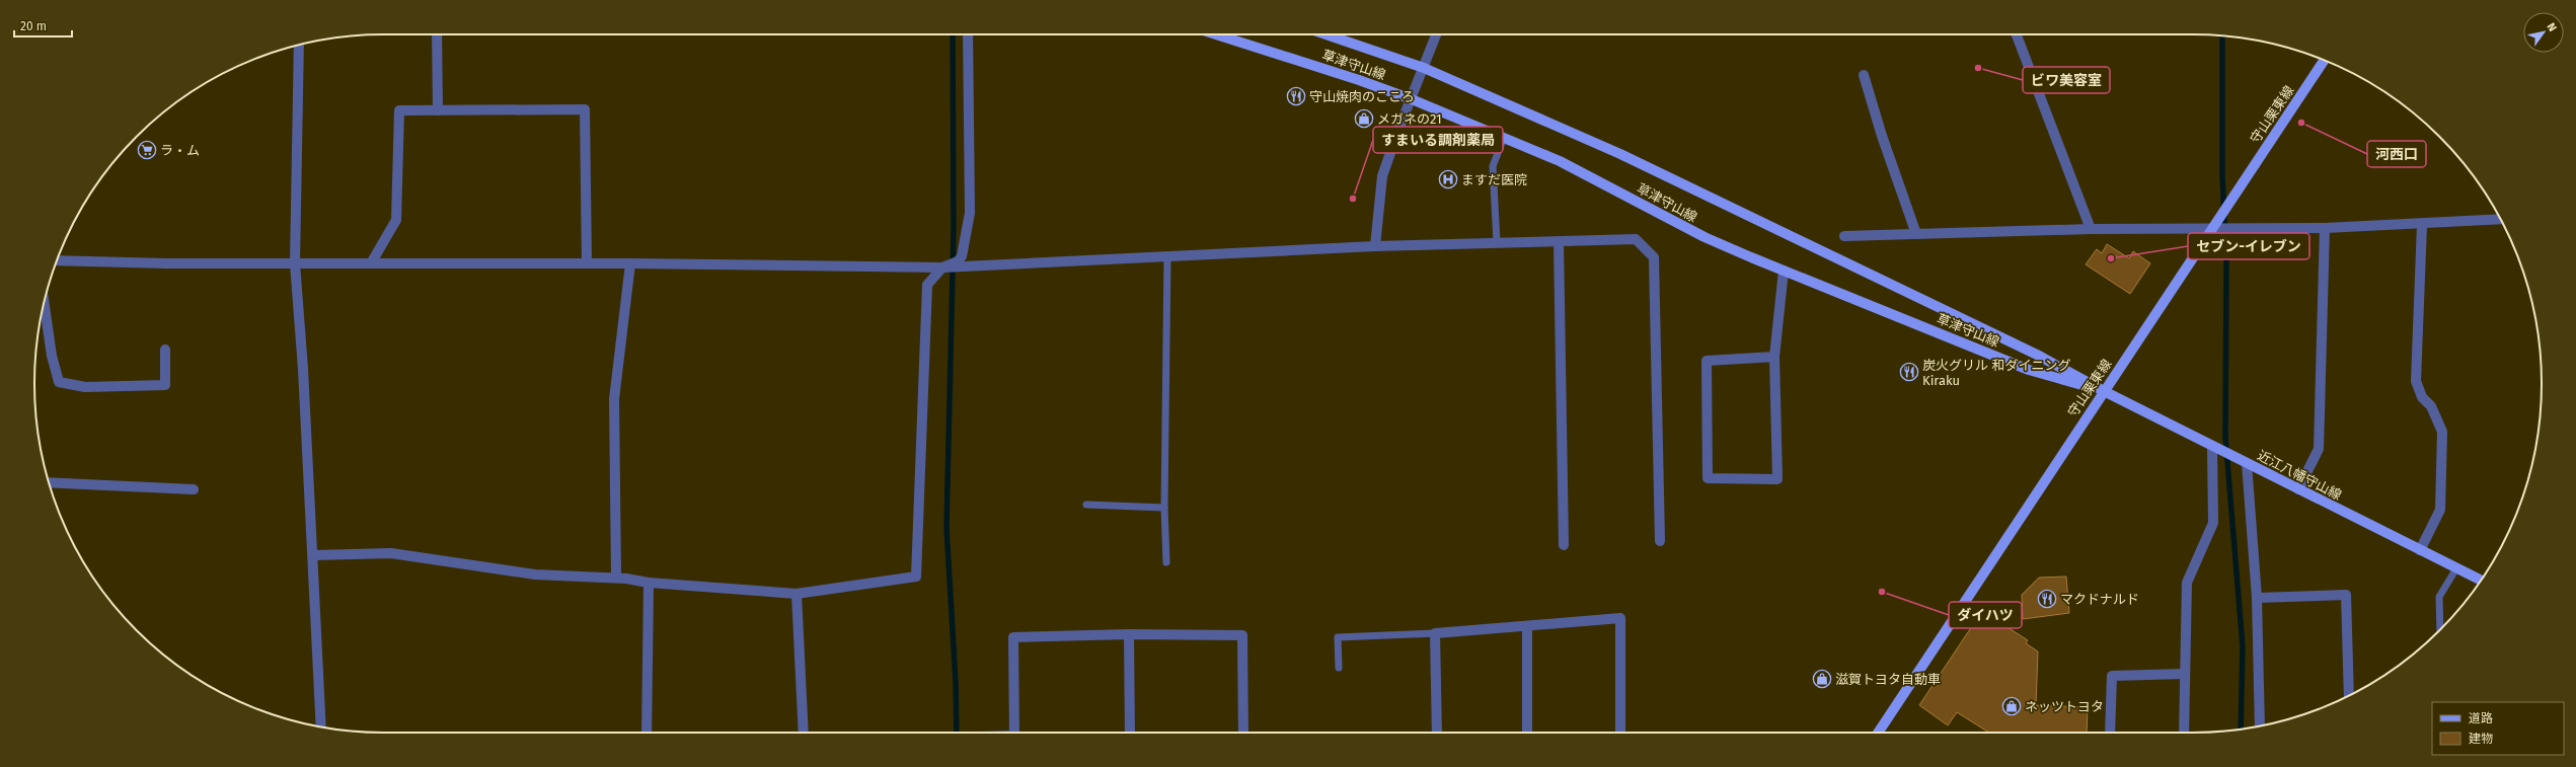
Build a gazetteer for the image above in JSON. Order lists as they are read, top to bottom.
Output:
{
  "streets": {
    "main road": ["草津守山線", "守山栗東線", "近江八幡守山線"]
  },
  "crossings": [
    ["草津守山線", "守山栗東線"],
    ["草津守山線", "近江八幡守山線"],
    ["守山栗東線", "近江八幡守山線"]
  ],
  "places": {
    "other": [
      "ビワ美容室",
      "河西口",
      "すまいる調剤薬局",
      "セブン-イレブン",
      "ダイハツ"
    ],
    "restaurant": ["守山焼肉のこころ", "炭火グリル 和ダイニング Kiraku", "マクドナルド"],
    "shop": ["メガネの21", "滋賀トヨタ自動車", "ネッツトヨタ"],
    "supermarket": ["ラ・ム"],
    "hospital": ["ますだ医院"]
  },
  "legend": ["道路", "建物"],
  "scale_bar": "20 m",
  "north": "top right"
}
